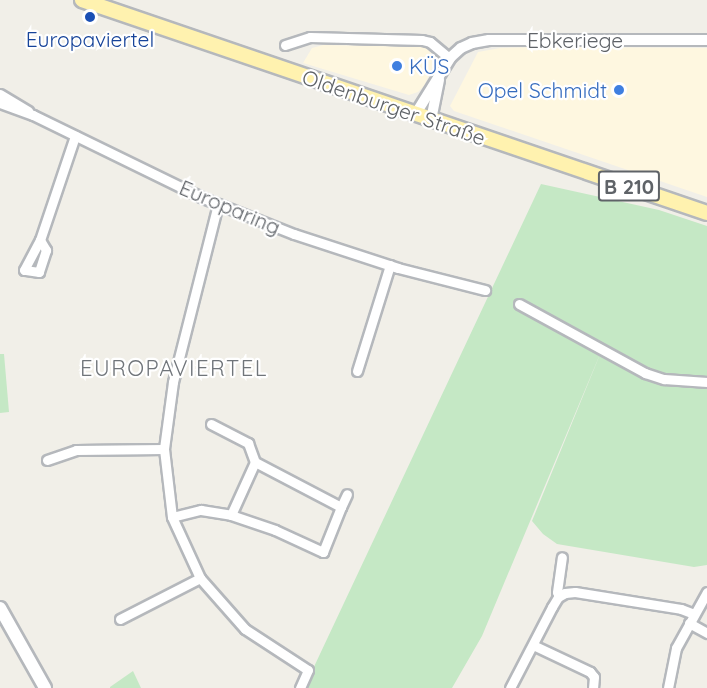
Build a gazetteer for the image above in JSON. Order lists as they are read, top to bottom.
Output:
{
  "streets": {
    "main road": ["Oldenburger Straße", "B 210"],
    "street": ["Ebkeriege", "Europaring"]
  },
  "districts": ["EUROPAVIERTEL"],
  "places": ["Europaviertel", "KÜS", "Opel Schmidt"]
}
